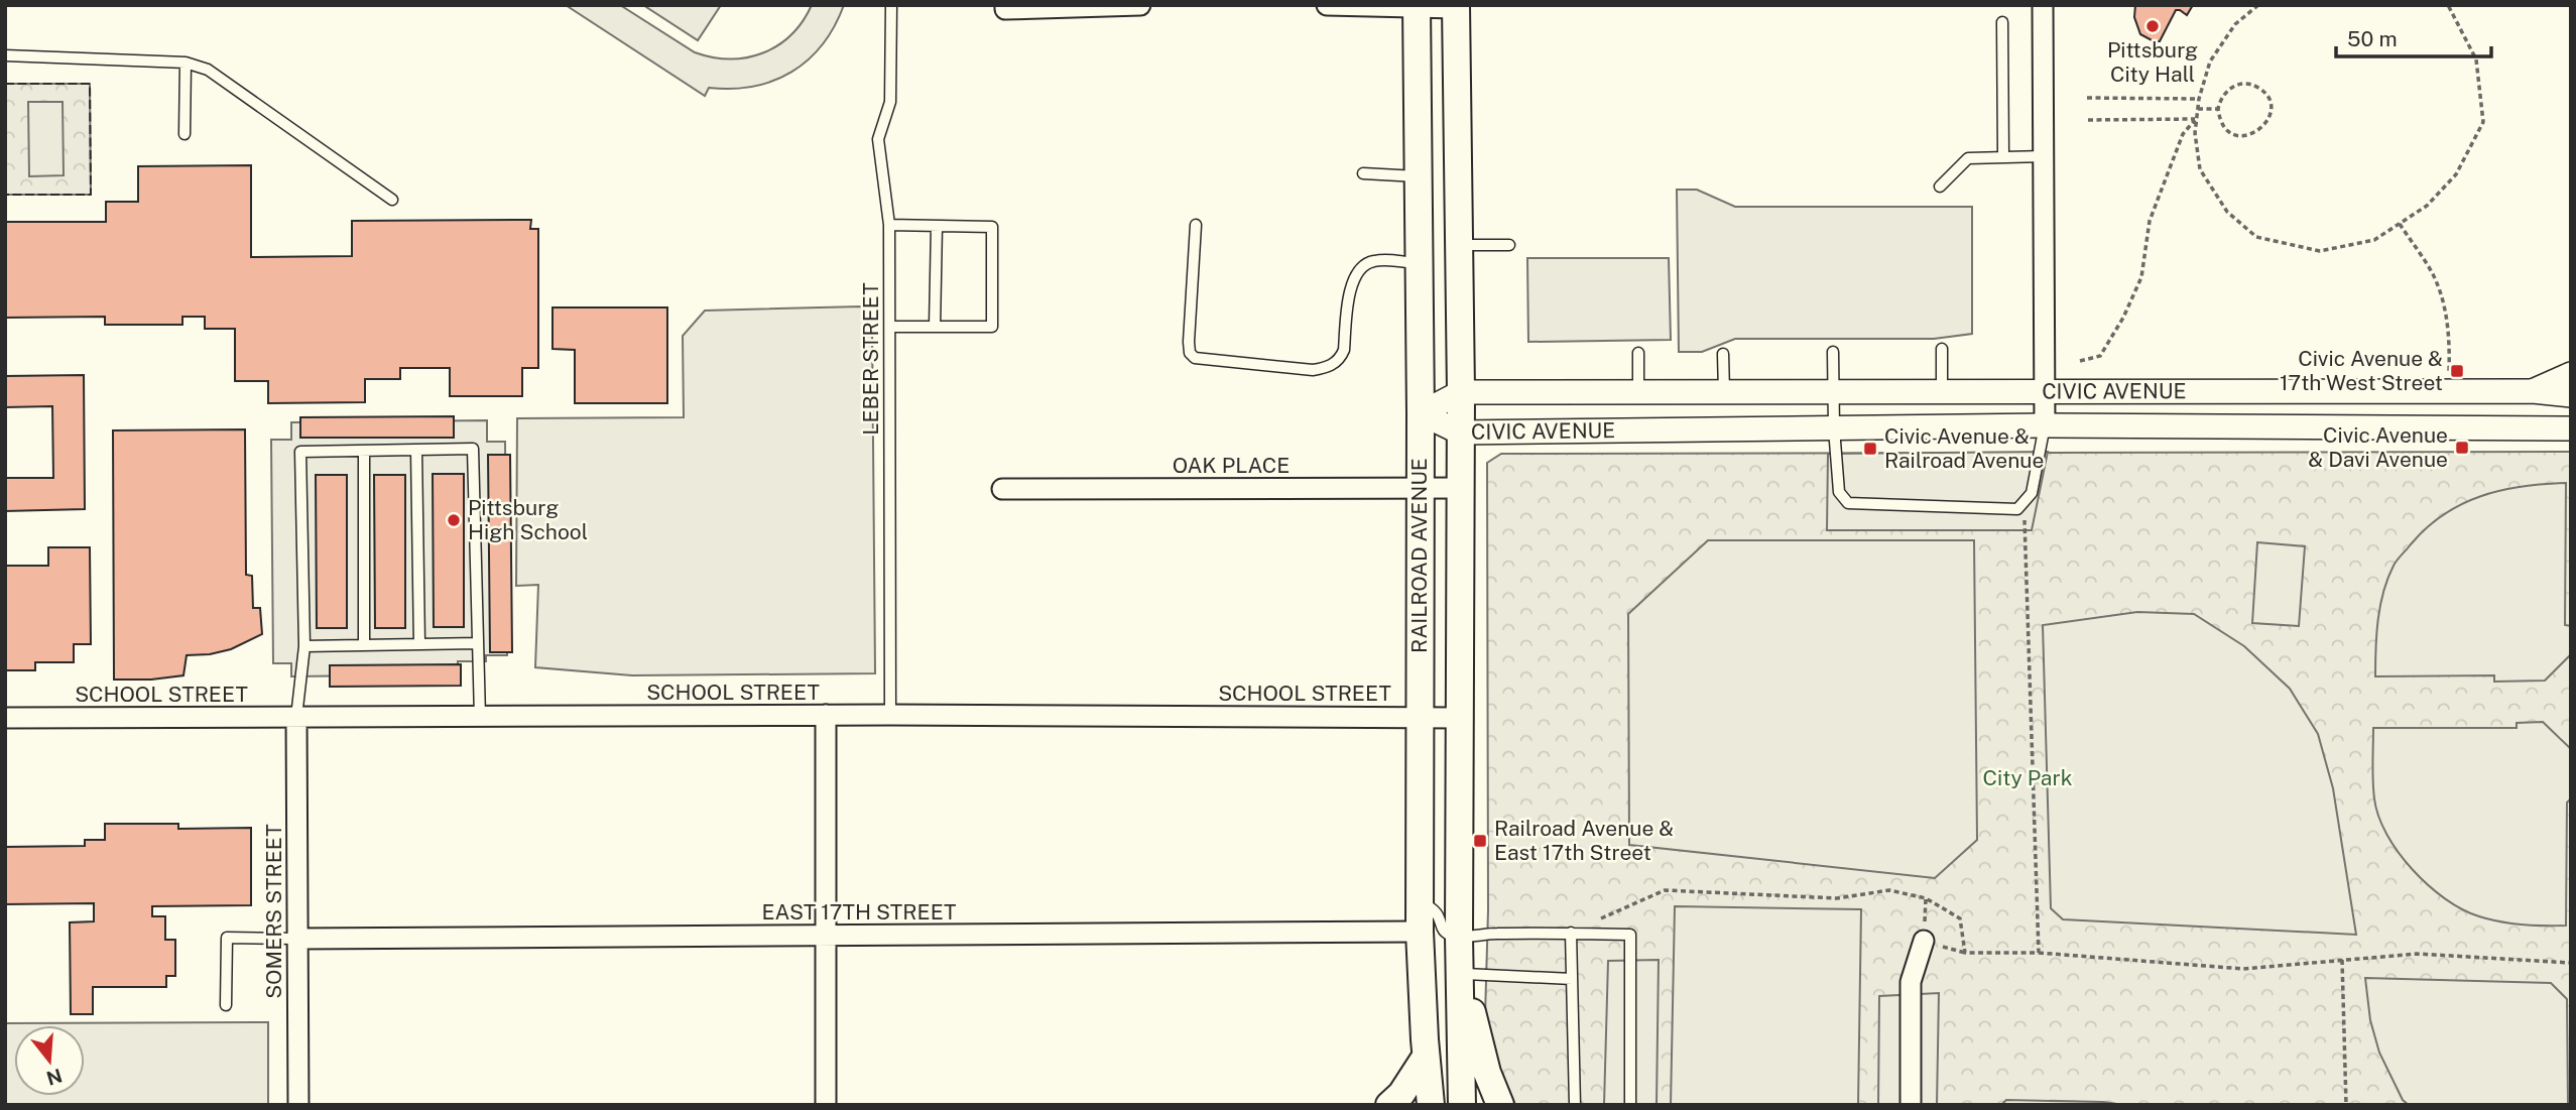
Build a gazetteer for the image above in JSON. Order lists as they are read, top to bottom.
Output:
{
  "streets": {
    "main road": ["RAILROAD AVENUE"],
    "street": [
      "CIVIC AVENUE",
      "OAK PLACE",
      "SCHOOL STREET",
      "SOMERS STREET",
      "EAST 17TH STREET"
    ],
    "lane": ["LEBER STREET"]
  },
  "crossings": [
    ["LEBER STREET", "SCHOOL STREET"],
    ["CIVIC AVENUE", "RAILROAD AVENUE"],
    ["OAK PLACE", "RAILROAD AVENUE"],
    ["RAILROAD AVENUE", "SCHOOL STREET"],
    ["RAILROAD AVENUE", "EAST 17TH STREET"],
    ["SCHOOL STREET", "SOMERS STREET"],
    ["SOMERS STREET", "EAST 17TH STREET"]
  ],
  "parks": ["City Park"],
  "places": {
    "other": ["Pittsburg City Hall", "Pittsburg High School"],
    "transit": [
      "Civic Avenue & 17th West Street",
      "Civic Avenue & Davi Avenue",
      "Civic Avenue & Railroad Avenue",
      "Railroad Avenue & East 17th Street"
    ]
  },
  "scale_bar": "50 m",
  "north": "bottom"
}
